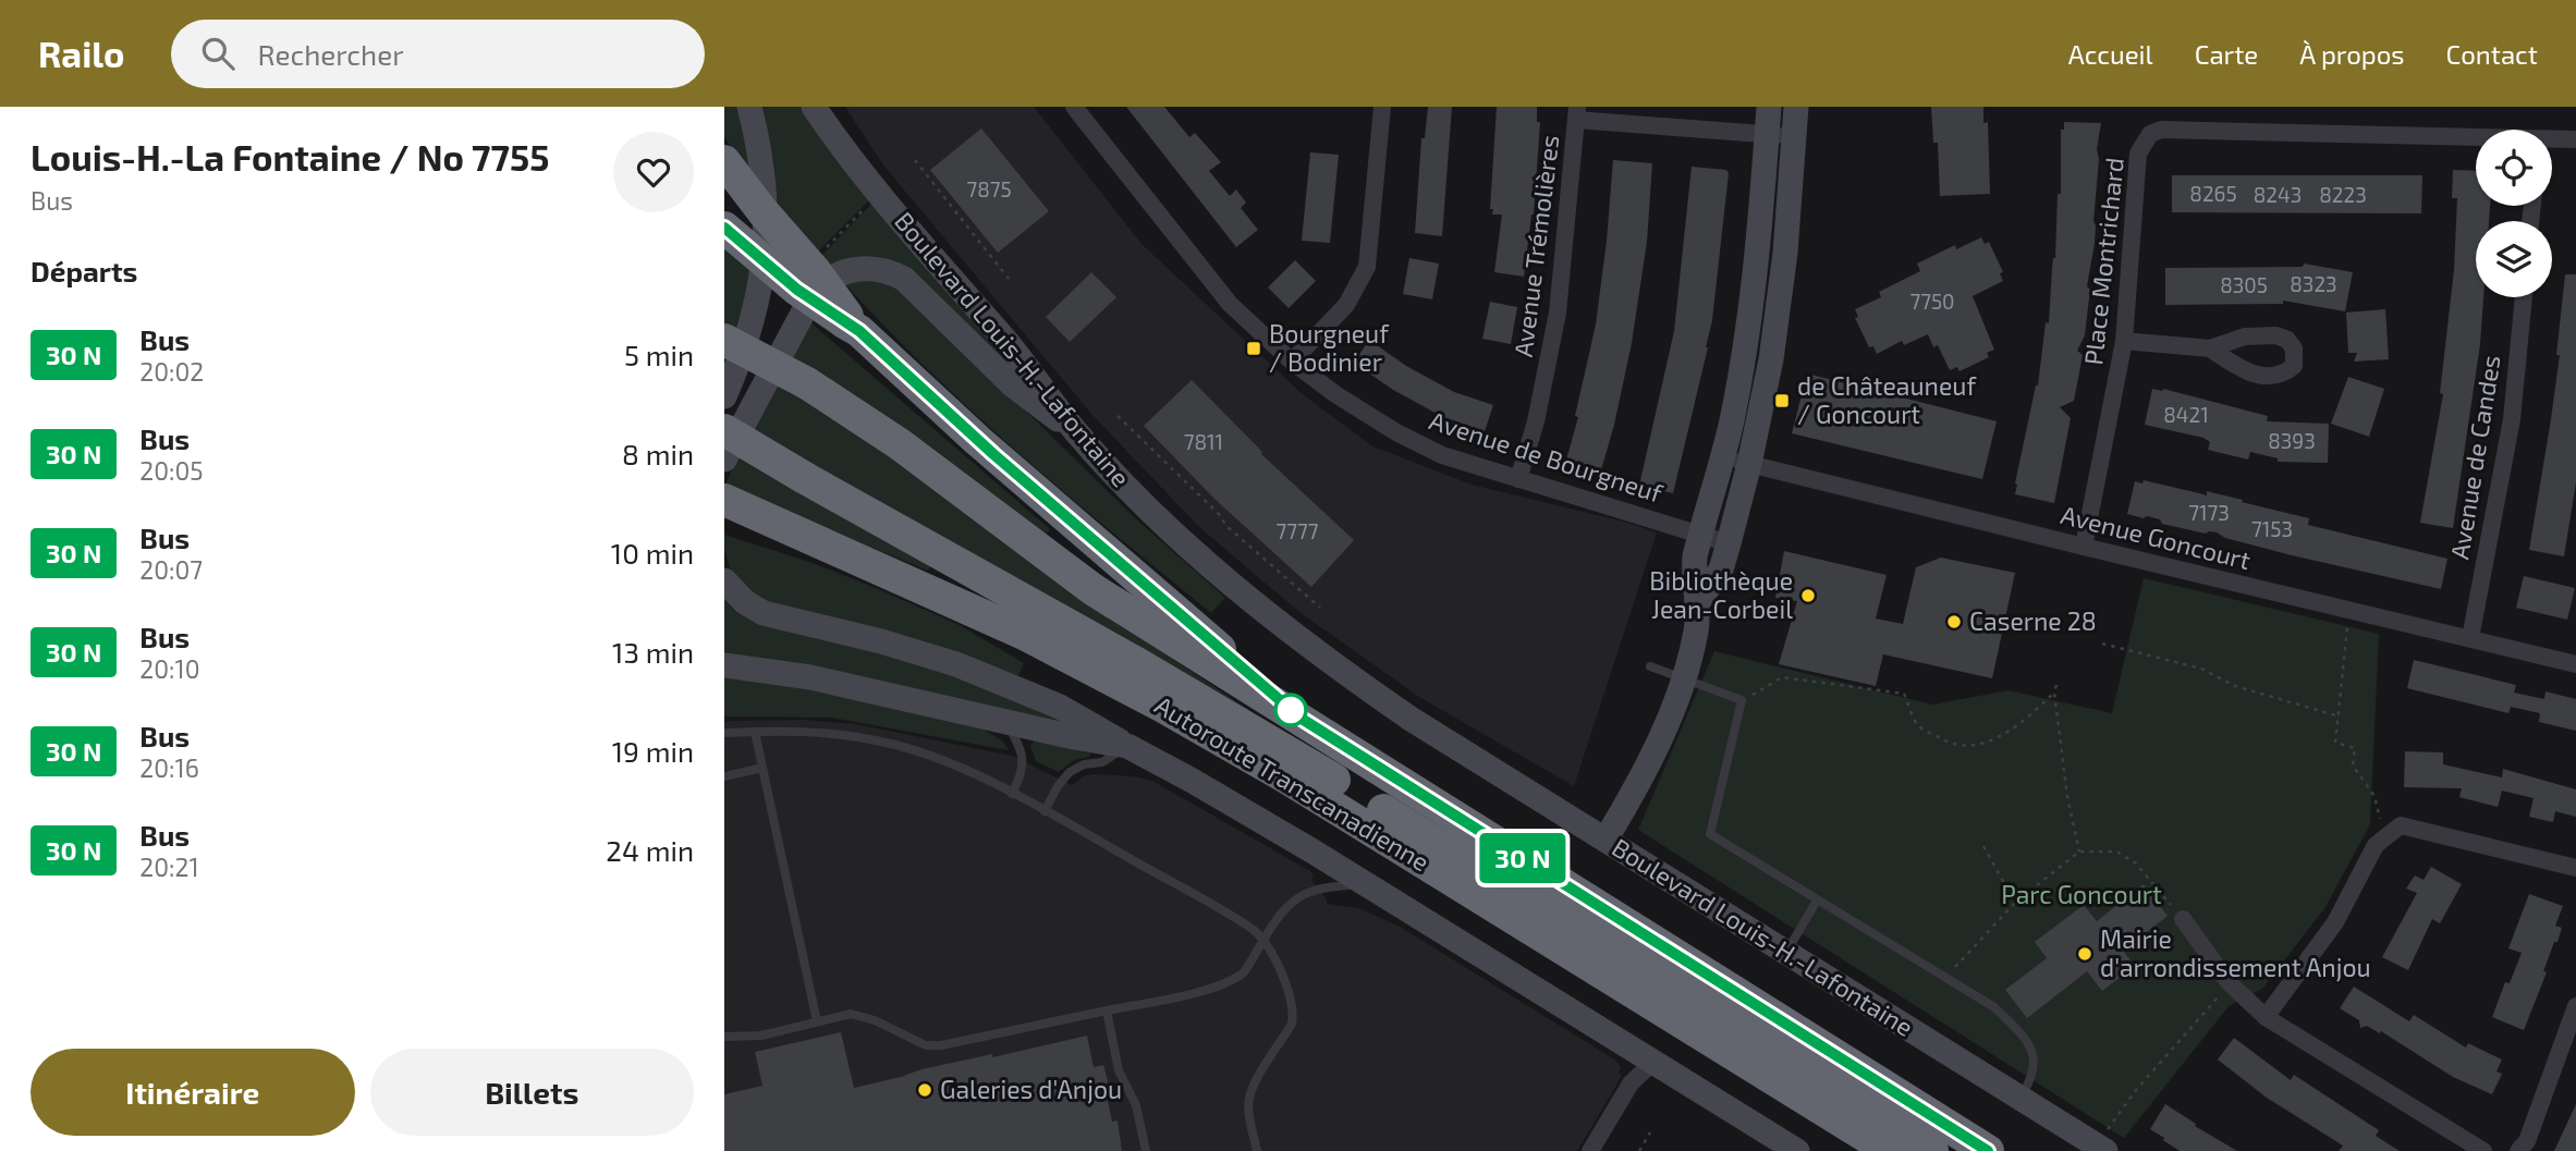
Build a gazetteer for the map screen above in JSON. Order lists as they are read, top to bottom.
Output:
{
  "streets": {
    "highway": ["Autoroute Transcanadienne"],
    "main road": ["Boulevard Louis-H.-Lafontaine"],
    "street": [
      "Avenue Trémolières",
      "Place Montrichard",
      "Avenue de Bourgneuf",
      "Avenue de Candes",
      "Avenue Goncourt"
    ]
  },
  "crossings": [
    ["Avenue Trémolières", "Avenue de Bourgneuf"],
    ["Place Montrichard", "Avenue Goncourt"],
    ["Avenue de Candes", "Avenue Goncourt"]
  ],
  "parks": ["Parc Goncourt"],
  "places": {
    "transit": ["Bourgneuf / Bodinier", "de Châteauneuf / Goncourt"],
    "other": [
      "Bibliothèque Jean-Corbeil",
      "Caserne 28",
      "Mairie d'arrondissement Anjou",
      "Galeries d'Anjou"
    ]
  },
  "house_numbers": [
    "7875",
    "8265",
    "8243",
    "8223",
    "8323",
    "8305",
    "7750",
    "8421",
    "8393",
    "7811",
    "7173",
    "7153",
    "7777"
  ],
  "page": {
    "header": "Railo",
    "search": "Rechercher",
    "nav": [
      "Accueil",
      "Carte",
      "À propos",
      "Contact"
    ],
    "heading": [
      ["Louis-H.-La Fontaine / No 7755", "Bus"],
      "Départs"
    ],
    "on_map": "30 N",
    "list": [
      {
        "mark": "30 N",
        "name": "Bus",
        "note": "20:02",
        "value": "5 min"
      },
      {
        "mark": "30 N",
        "name": "Bus",
        "note": "20:05",
        "value": "8 min"
      },
      {
        "mark": "30 N",
        "name": "Bus",
        "note": "20:07",
        "value": "10 min"
      },
      {
        "mark": "30 N",
        "name": "Bus",
        "note": "20:10",
        "value": "13 min"
      },
      {
        "mark": "30 N",
        "name": "Bus",
        "note": "20:16",
        "value": "19 min"
      },
      {
        "mark": "30 N",
        "name": "Bus",
        "note": "20:21",
        "value": "24 min"
      }
    ],
    "buttons": ["Itinéraire", "Billets"]
  }
}
